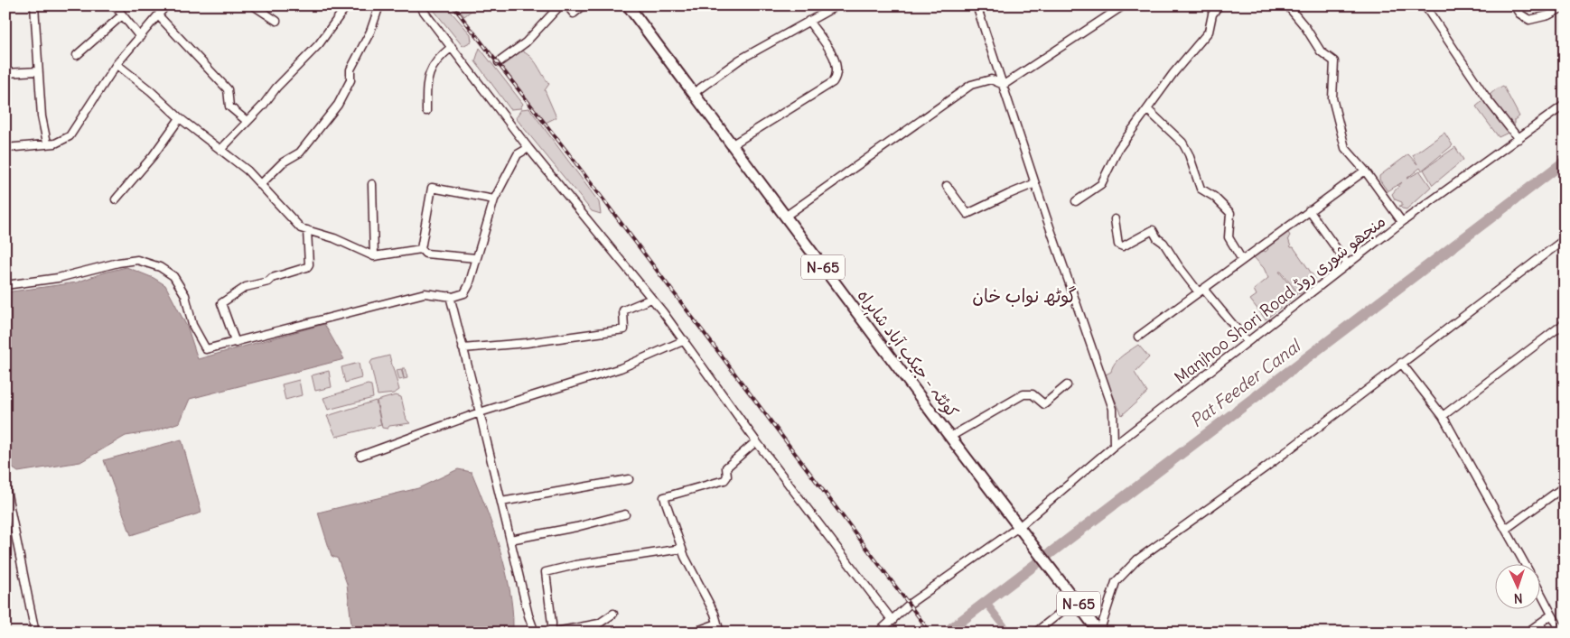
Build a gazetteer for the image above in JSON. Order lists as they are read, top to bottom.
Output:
{
  "streets": {
    "highway": ["N-65", "کوئٹہ - جیکب آباد شاہراہ"],
    "street": ["Manjhoo Shori Road منجھو شوری روڈ"]
  },
  "crossings": [
    ["Manjhoo Shori Road منجھو شوری روڈ", "کوئٹہ - جیکب آباد شاہراہ"]
  ],
  "districts": ["گوٹھ نواب خان"],
  "water": ["Pat Feeder Canal"],
  "north": "bottom"
}
